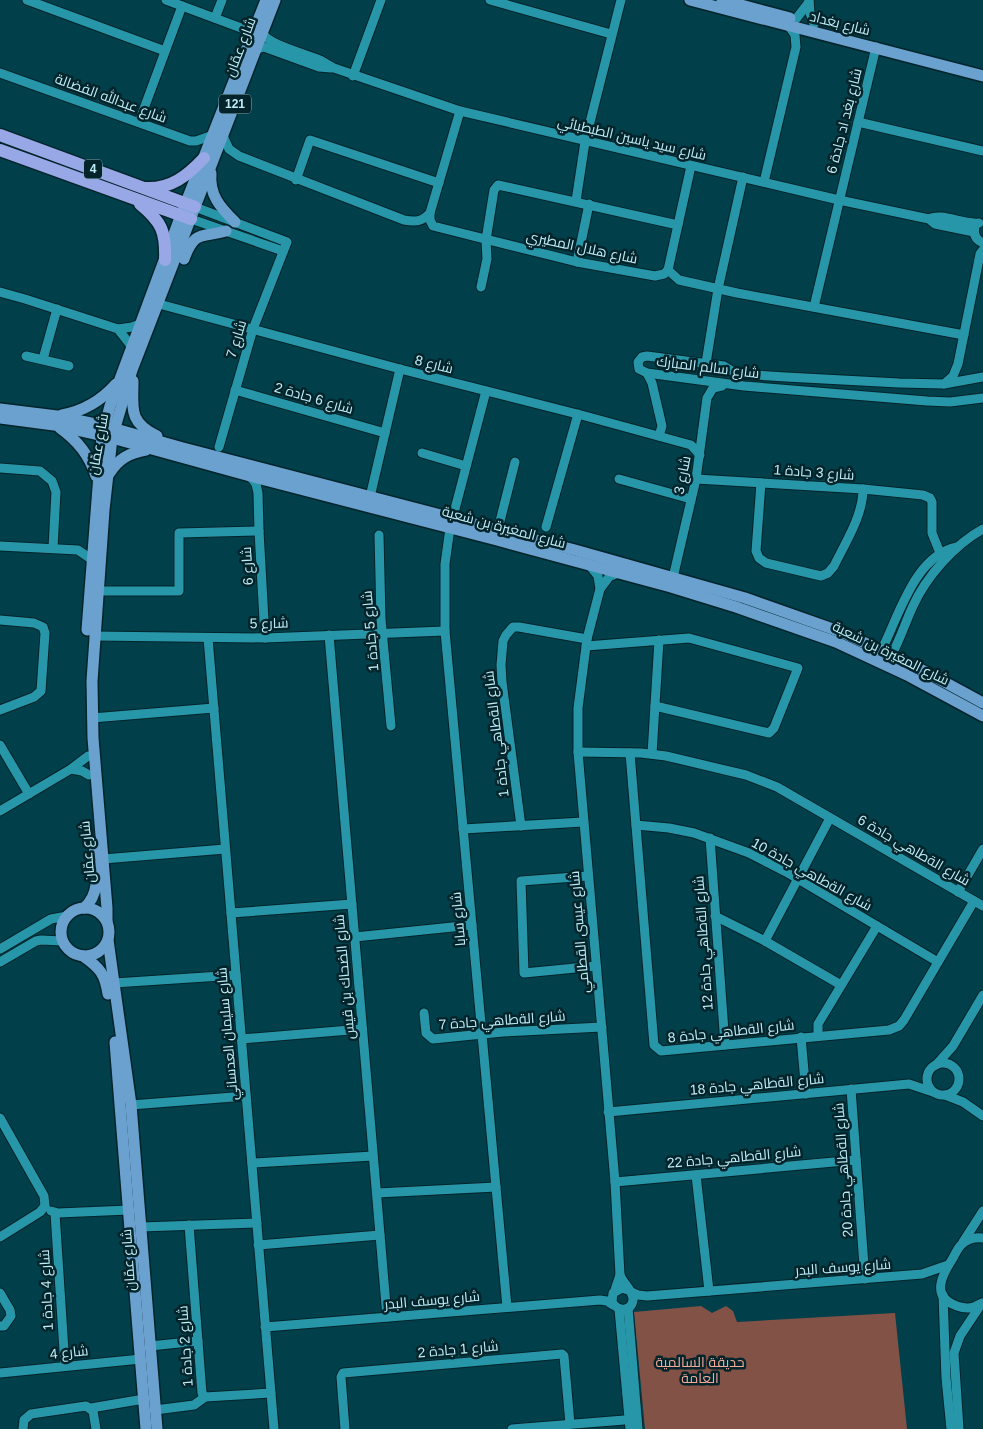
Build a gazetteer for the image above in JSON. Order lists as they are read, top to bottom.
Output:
{
  "streets": {
    "highway": ["4"],
    "main road": [
      "شارع بغداد",
      "شارع عمّان",
      "121",
      "شارع المغيرة بن شعبة"
    ],
    "street": [
      "شارع عبدالله الفضالة",
      "شارع بغد اد جادة 6",
      "شارع سيد ياسين الطبطبائي",
      "شارع هلال المطيري",
      "شارع 7",
      "شارع 8",
      "شارع سالم المبارك",
      "شارع 6 جادة 2",
      "شارع 3 جادة 1",
      "شارع 3",
      "شارع 6",
      "شارع 5",
      "شارع 5 جادة 1",
      "شارع الةطاهي جادة 1",
      "شارع الةطاهي جادة 6",
      "شارع الةطاهي جادة 10",
      "شارع سابا",
      "شارع عيسى القطامي",
      "شارع الةطاهي جادة 12",
      "شارع الضحاك بن قيس",
      "شارع الةطاهي جادة 7",
      "شارع الةطاهي جادة 8",
      "شارع سليمان العدساني",
      "شارع الةطاهي جادة 18",
      "شارع الةطاهي جادة 22",
      "شارع الةطاهي جادة 20",
      "شارع يوسف البدر",
      "شارع 4 جادة 1",
      "شارع 2 جادة 1",
      "شارع 1 جادة 2",
      "شارع 4"
    ]
  },
  "crossings": [
    ["شارع بغداد", "شارع بغد اد جادة 6"],
    ["شارع عمّان", "شارع عبدالله الفضالة"],
    ["شارع عمّان", "121"],
    ["شارع عمّان", "شارع سيد ياسين الطبطبائي"],
    ["شارع عمّان", "4"],
    ["شارع عمّان", "شارع 8"],
    ["شارع عمّان", "شارع المغيرة بن شعبة"],
    ["شارع عمّان", "شارع 5"],
    ["شارع عمّان", "شارع 4"],
    ["شارع بغد اد جادة 6", "شارع سيد ياسين الطبطبائي"],
    ["شارع 7", "شارع 8"],
    ["شارع 7", "شارع 6 جادة 2"],
    ["شارع 8", "شارع 3"],
    ["شارع سالم المبارك", "شارع 3"],
    ["شارع 3 جادة 1", "شارع 3"],
    ["شارع 3", "شارع المغيرة بن شعبة"],
    ["شارع المغيرة بن شعبة", "شارع 6"],
    ["شارع المغيرة بن شعبة", "شارع سابا"],
    ["شارع 6", "شارع 5"],
    ["شارع 5", "شارع 5 جادة 1"],
    ["شارع 5", "شارع سابا"],
    ["شارع 5", "شارع الضحاك بن قيس"],
    ["شارع 5", "شارع سليمان العدساني"],
    ["شارع الةطاهي جادة 1", "شارع عيسى القطامي"],
    ["شارع الةطاهي جادة 6", "شارع عيسى القطامي"],
    ["شارع الةطاهي جادة 6", "شارع الةطاهي جادة 8"],
    ["شارع الةطاهي جادة 10", "شارع الةطاهي جادة 12"],
    ["شارع الةطاهي جادة 10", "شارع الةطاهي جادة 8"],
    ["شارع سابا", "شارع الةطاهي جادة 7"],
    ["شارع سابا", "شارع يوسف البدر"],
    ["شارع عيسى القطامي", "شارع الةطاهي جادة 7"],
    ["شارع عيسى القطامي", "شارع الةطاهي جادة 18"],
    ["شارع عيسى القطامي", "شارع الةطاهي جادة 22"],
    ["شارع عيسى القطامي", "شارع يوسف البدر"],
    ["شارع الةطاهي جادة 12", "شارع الةطاهي جادة 8"],
    ["شارع الضحاك بن قيس", "شارع يوسف البدر"],
    ["شارع سليمان العدساني", "شارع يوسف البدر"],
    ["شارع سليمان العدساني", "شارع 2 جادة 1"],
    ["شارع الةطاهي جادة 18", "شارع الةطاهي جادة 20"],
    ["شارع الةطاهي جادة 22", "شارع الةطاهي جادة 20"],
    ["شارع الةطاهي جادة 20", "شارع يوسف البدر"],
    ["شارع 4 جادة 1", "شارع 4"]
  ],
  "parks": ["حديقة السالمية العامة"]
}
